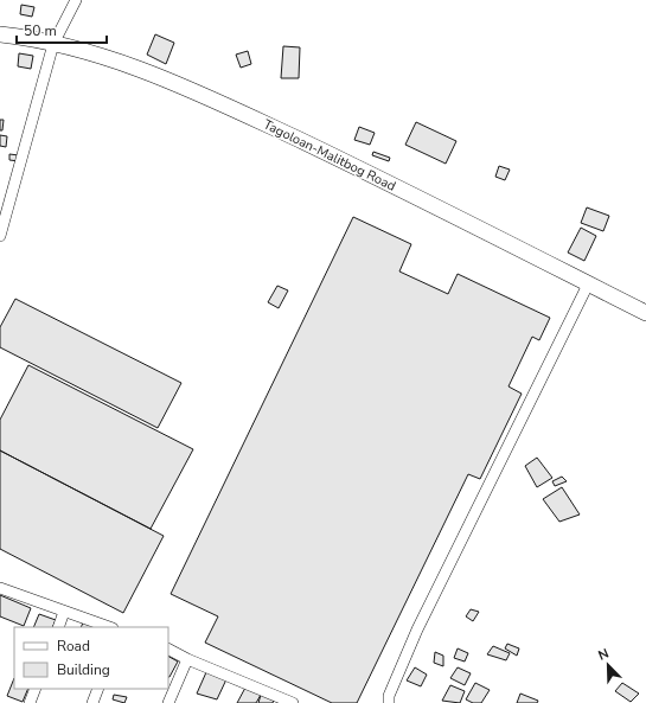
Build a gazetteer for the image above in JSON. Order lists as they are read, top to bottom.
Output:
{
  "streets": {
    "main road": ["Tagoloan-Malitbog Road"]
  },
  "legend": ["Road", "Building"],
  "scale_bar": "50 m",
  "north": "top left"
}
